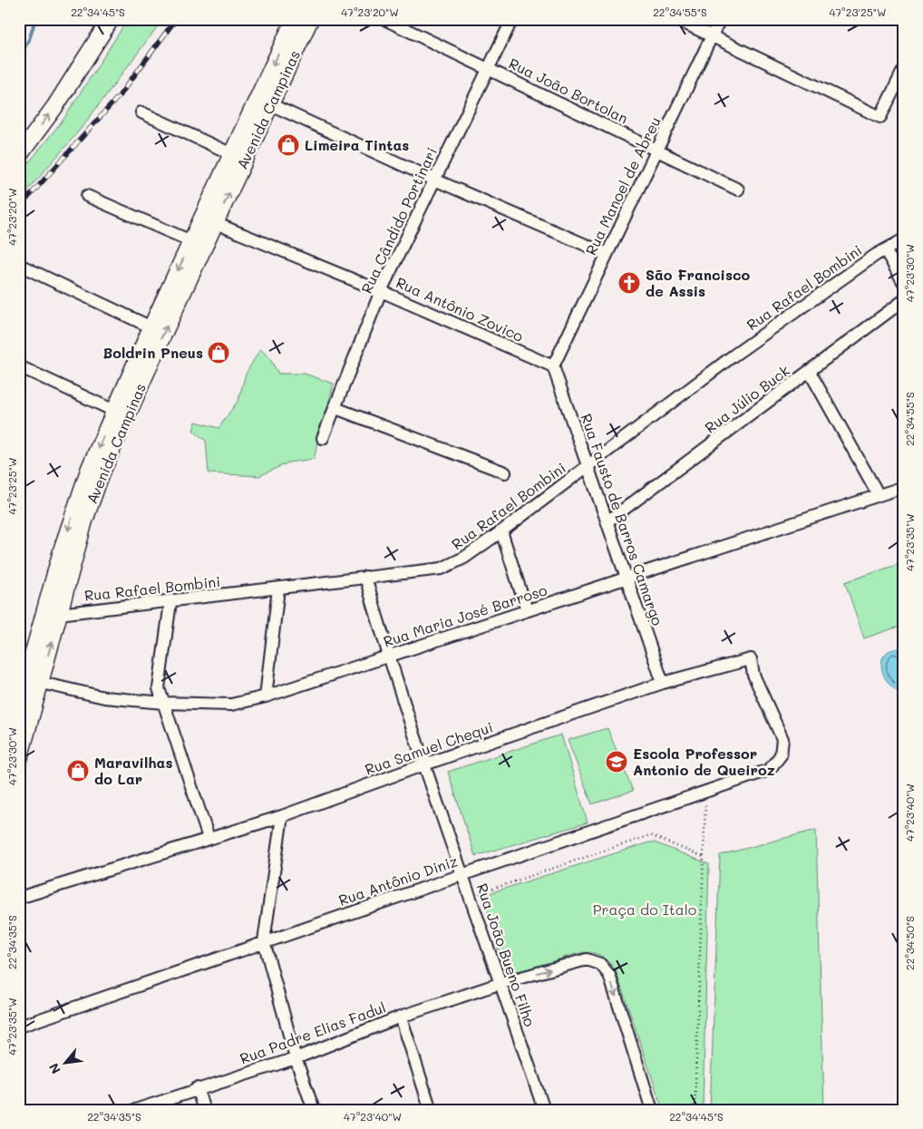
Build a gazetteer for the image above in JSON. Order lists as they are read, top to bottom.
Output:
{
  "streets": {
    "main road": ["Avenida Campinas"],
    "street": [
      "Rua João Bortolan",
      "Rua Manoel de Abreu",
      "Rua Cândido Portinari",
      "Rua Rafael Bombini",
      "Rua Antônio Zovico",
      "Rua Júlio Buck",
      "Rua Fausto de Barros Camargo",
      "Rua Maria José Barroso",
      "Rua Samuel Chequi",
      "Rua Antônio Diniz",
      "Rua João Bueno Filho",
      "Rua Padre Elias Fadul"
    ]
  },
  "crossings": [
    ["Rua João Bortolan", "Rua Manoel de Abreu"],
    ["Rua João Bortolan", "Rua Cândido Portinari"],
    ["Avenida Campinas", "Rua Rafael Bombini"],
    ["Avenida Campinas", "Rua Antônio Zovico"],
    ["Avenida Campinas", "Rua Maria José Barroso"],
    ["Rua Manoel de Abreu", "Rua Antônio Zovico"],
    ["Rua Manoel de Abreu", "Rua Fausto de Barros Camargo"],
    ["Rua Cândido Portinari", "Rua Antônio Zovico"],
    ["Rua Rafael Bombini", "Rua Fausto de Barros Camargo"],
    ["Rua Rafael Bombini", "Rua João Bueno Filho"],
    ["Rua Antônio Zovico", "Rua Fausto de Barros Camargo"],
    ["Rua Júlio Buck", "Rua Fausto de Barros Camargo"],
    ["Rua Fausto de Barros Camargo", "Rua Maria José Barroso"],
    ["Rua Fausto de Barros Camargo", "Rua Samuel Chequi"],
    ["Rua Maria José Barroso", "Rua João Bueno Filho"],
    ["Rua Samuel Chequi", "Rua Antônio Diniz"],
    ["Rua Samuel Chequi", "Rua João Bueno Filho"],
    ["Rua Antônio Diniz", "Rua João Bueno Filho"],
    ["Rua João Bueno Filho", "Rua Padre Elias Fadul"]
  ],
  "parks": ["Praça do Italo"],
  "places": {
    "shop": ["Limeira Tintas", "Boldrin Pneus", "Maravilhas do Lar"],
    "church": ["São Francisco de Assis"],
    "school or university": ["Escola Professor Antonio de Queiroz"]
  },
  "north": "bottom left",
  "coordinates": [
    "22°34'45\"S",
    "47°23'20\"W",
    "22°34'55\"S",
    "47°23'25\"W",
    "47°23'30\"W",
    "47°23'35\"W",
    "47°23'40\"W",
    "22°34'35\"S",
    "22°34'50\"S"
  ]
}
